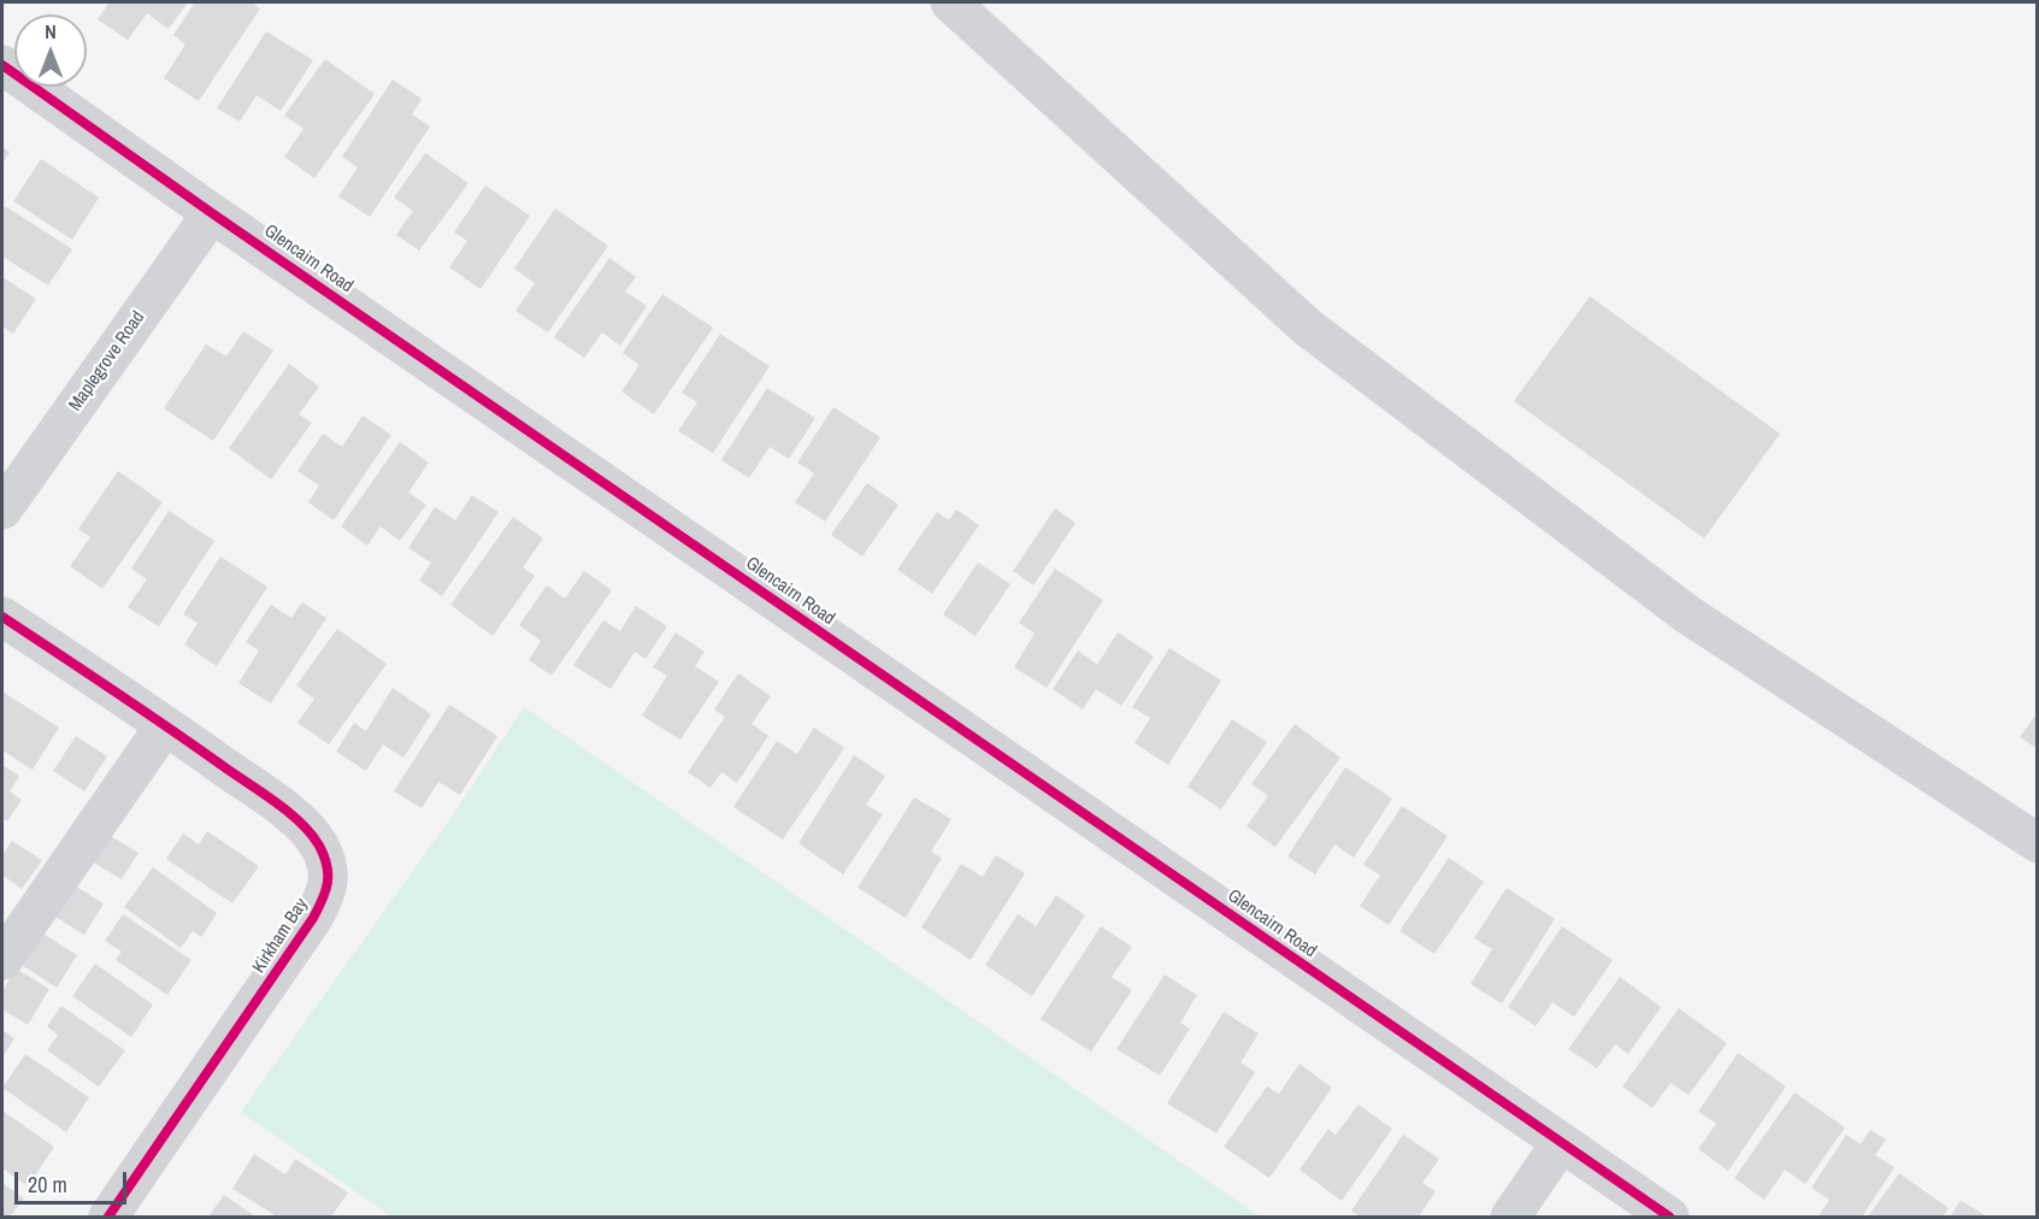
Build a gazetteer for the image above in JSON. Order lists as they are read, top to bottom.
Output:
{
  "streets": {
    "street": ["Glencairn Road", "Maplegrove Road", "Kirkham Bay"]
  },
  "crossings": [
    ["Glencairn Road", "Maplegrove Road"]
  ],
  "scale_bar": "20 m",
  "north": "top"
}
